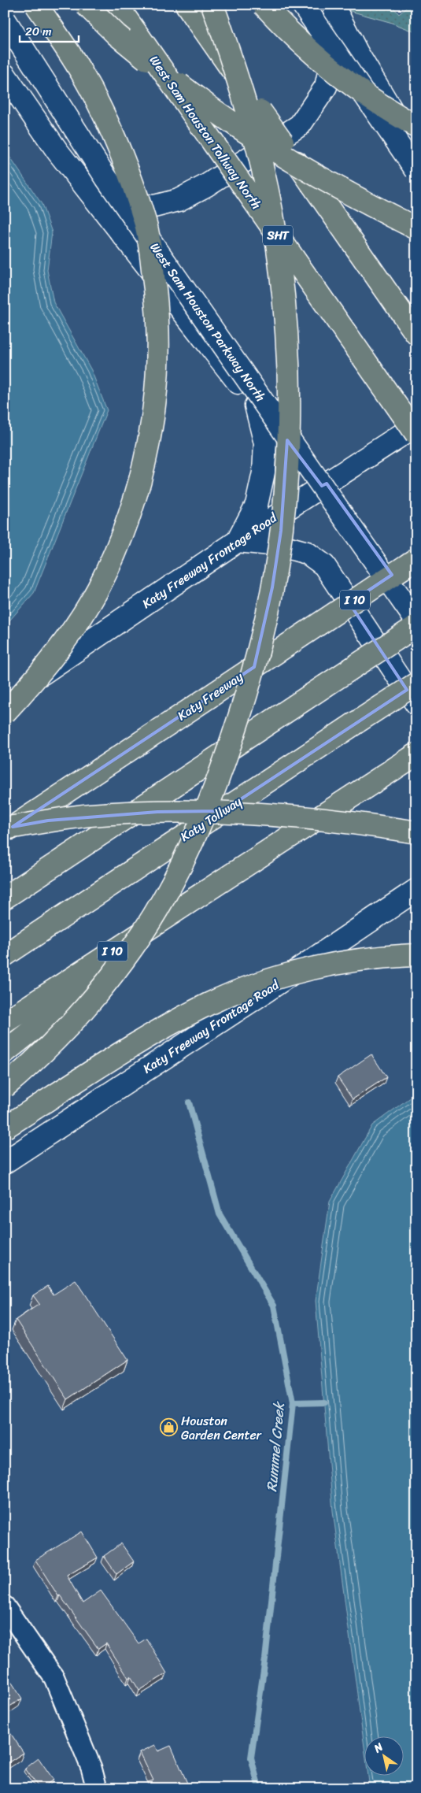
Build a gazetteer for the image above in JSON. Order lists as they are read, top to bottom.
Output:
{
  "streets": {
    "highway": [
      "West Sam Houston Tollway North",
      "SHT",
      "I 10",
      "Katy Freeway",
      "Katy Tollway"
    ],
    "main road": ["West Sam Houston Parkway North", "Katy Freeway Frontage Road"]
  },
  "water": ["Rummel Creek"],
  "places": {
    "shop": ["Houston Garden Center"]
  },
  "scale_bar": "20 m",
  "north": "top left"
}
